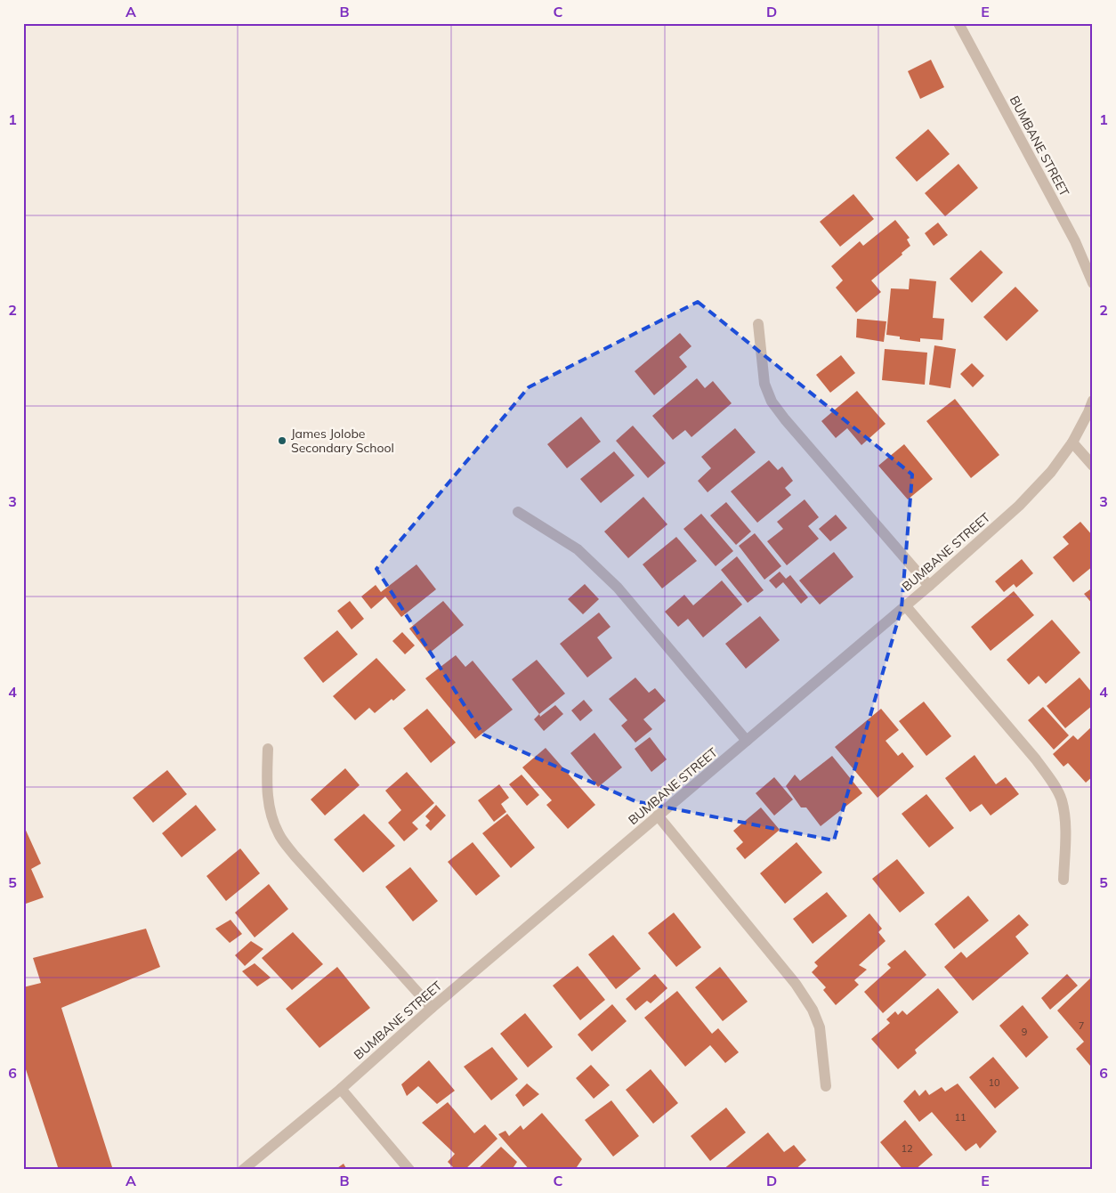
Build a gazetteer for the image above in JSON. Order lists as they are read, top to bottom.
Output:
{
  "streets": {
    "street": ["BUMBANE STREET"]
  },
  "places": ["James Jolobe Secondary School"],
  "house_numbers": [
    "7",
    "9",
    "10",
    "11",
    "12"
  ],
  "grid": {
    "columns": [
      "A",
      "B",
      "C",
      "D",
      "E"
    ],
    "rows": [
      "1",
      "2",
      "3",
      "4",
      "5",
      "6"
    ]
  }
}
